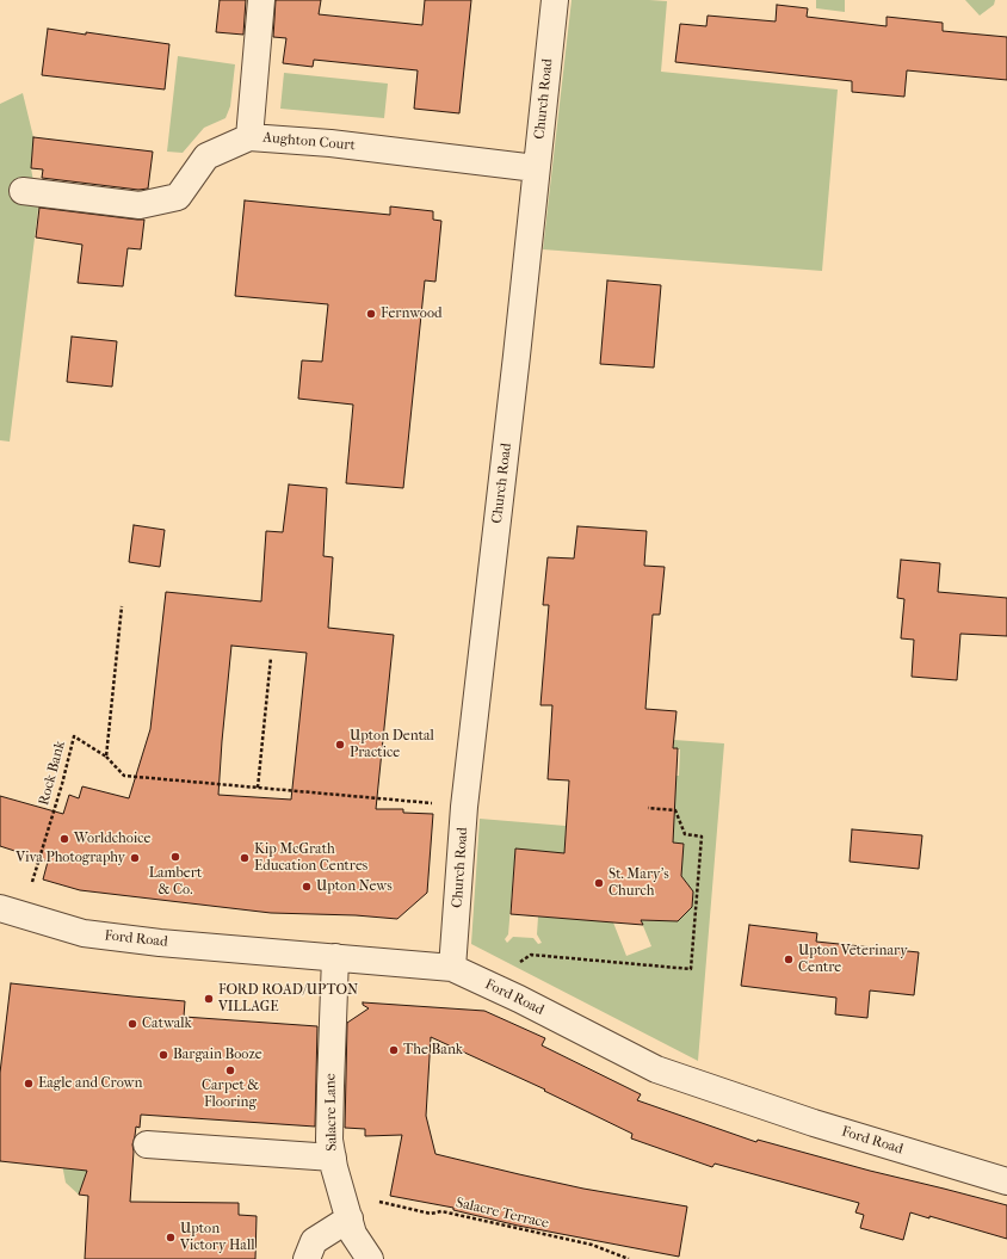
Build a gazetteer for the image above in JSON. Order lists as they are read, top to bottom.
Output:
{
  "streets": {
    "street": [
      "Church Road",
      "Aughton Court",
      "Ford Road",
      "Salacre Lane"
    ],
    "path": ["Rock Bank", "Salacre Terrace"]
  },
  "crossings": [
    ["Church Road", "Aughton Court"],
    ["Church Road", "Ford Road"],
    ["Rock Bank", "Ford Road"],
    ["Ford Road", "Salacre Lane"],
    ["Salacre Lane", "Salacre Terrace"]
  ],
  "places": [
    "Fernwood",
    "Upton Dental Practice",
    "Worldchoice",
    "Lambert & Co.",
    "Viva Photography",
    "Kip McGrath Education Centres",
    "St. Mary's Church",
    "Upton News",
    "Upton Veterinary Centre",
    "FORD ROAD/UPTON VILLAGE",
    "Catwalk",
    "The Bank",
    "Bargain Booze",
    "Carpet & Flooring",
    "Eagle and Crown",
    "Upton Victory Hall"
  ]
}
